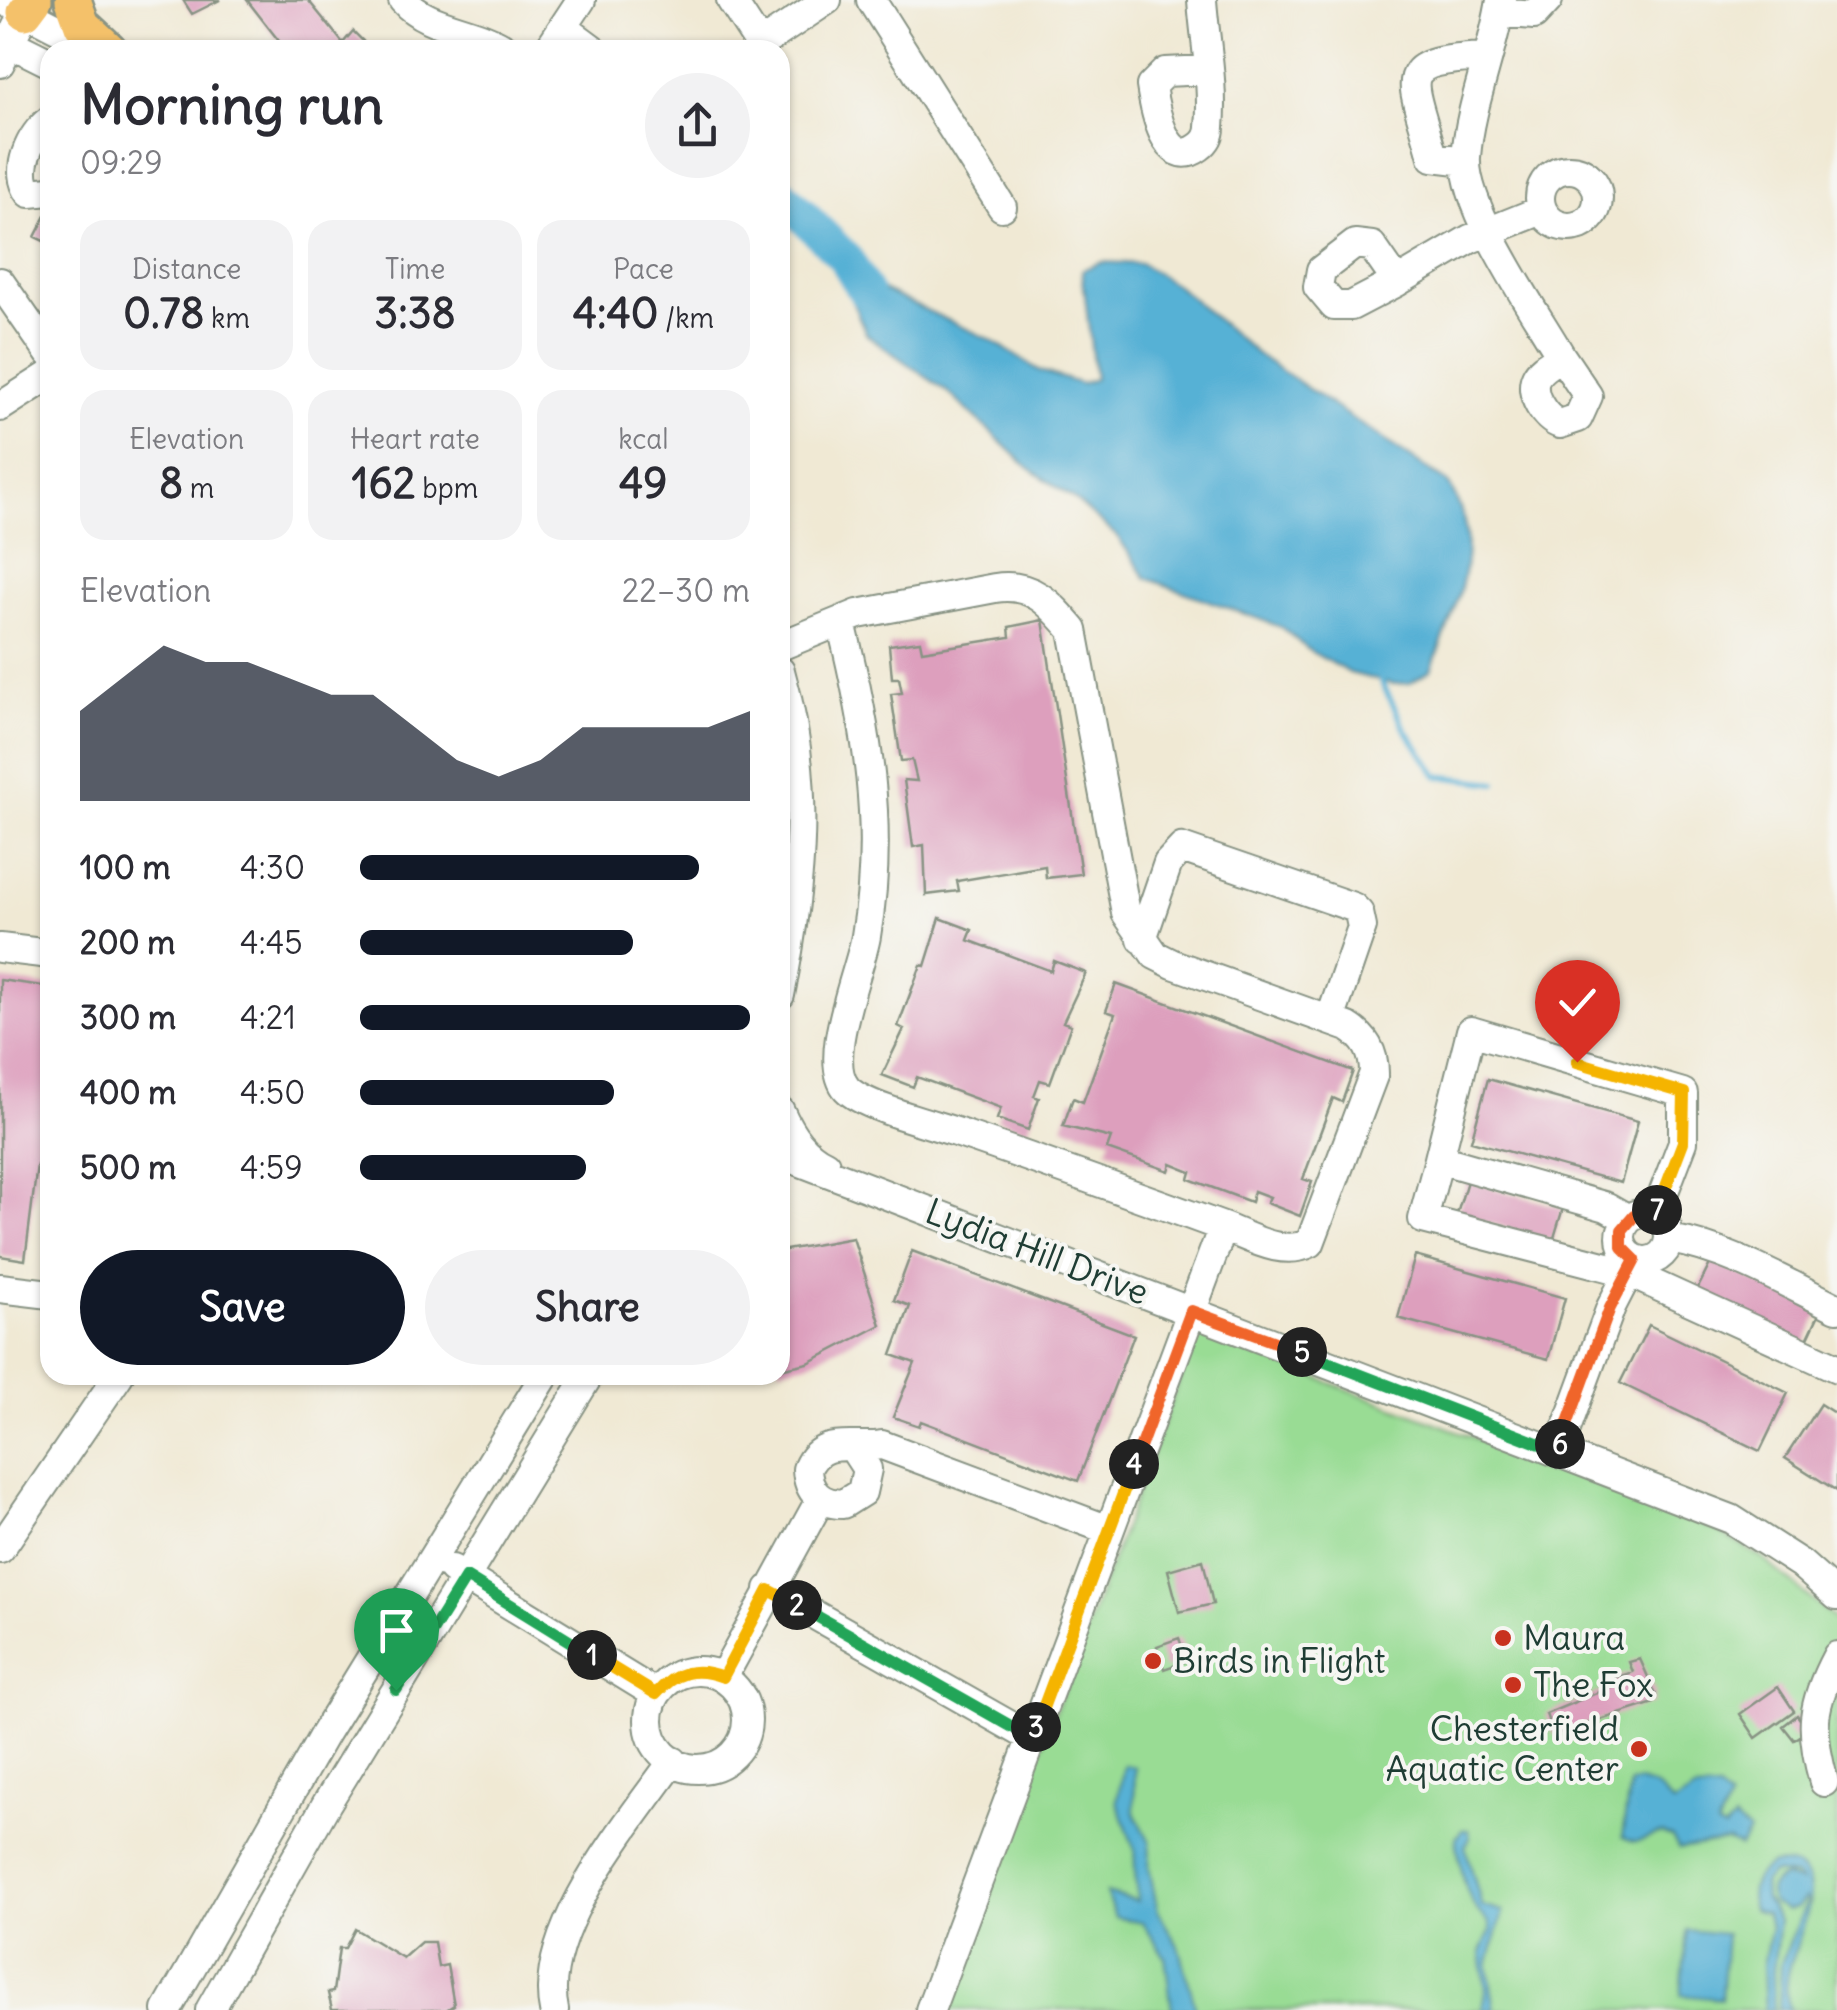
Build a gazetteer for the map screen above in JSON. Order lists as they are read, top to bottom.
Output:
{
  "streets": {
    "street": ["Lydia Hill Drive"]
  },
  "places": [
    "Maura",
    "Birds in Flight",
    "The Fox",
    "Chesterfield Aquatic Center"
  ],
  "page": {
    "heading": ["Morning run", "09:29"],
    "stats": [
      ["Distance", "0.78 km"],
      ["Time", "3:38"],
      ["Pace", "4:40 /km"],
      ["Elevation", "8 m"],
      ["Heart rate", "162 bpm"],
      ["kcal", "49"]
    ],
    "chart": ["Elevation", "22–30 m"],
    "list": [
      {
        "name": "100 m",
        "note": "4:30"
      },
      {
        "name": "200 m",
        "note": "4:45"
      },
      {
        "name": "300 m",
        "note": "4:21"
      },
      {
        "name": "400 m",
        "note": "4:50"
      },
      {
        "name": "500 m",
        "note": "4:59"
      }
    ],
    "pins": [
      "7",
      "5",
      "6",
      "4",
      "2",
      "1",
      "3"
    ],
    "buttons": ["Save", "Share"]
  }
}
